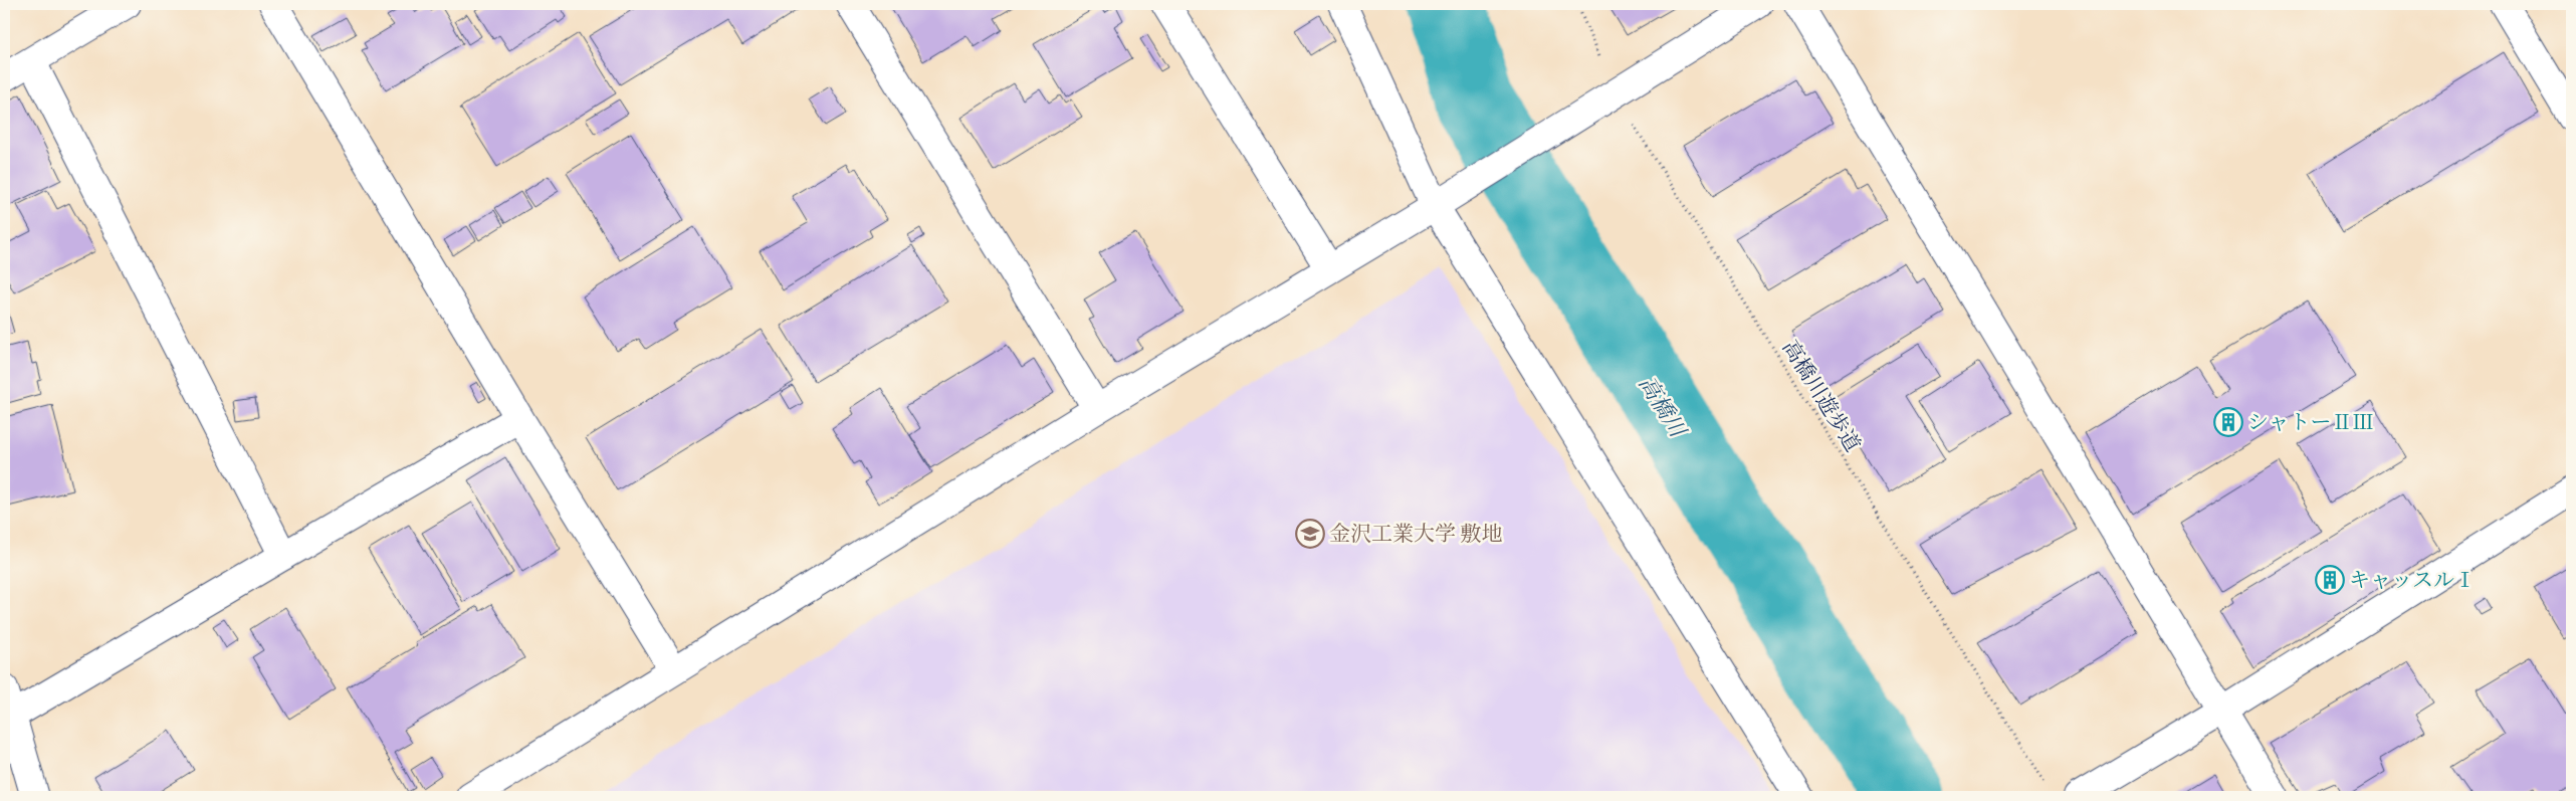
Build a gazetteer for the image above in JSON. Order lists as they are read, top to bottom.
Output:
{
  "streets": {
    "path": ["高橋川遊歩道"]
  },
  "water": ["高橋川"],
  "places": {
    "building": ["シャトーⅡⅢ", "キャッスルⅠ"],
    "school or university": ["金沢工業大学 敷地"]
  }
}
